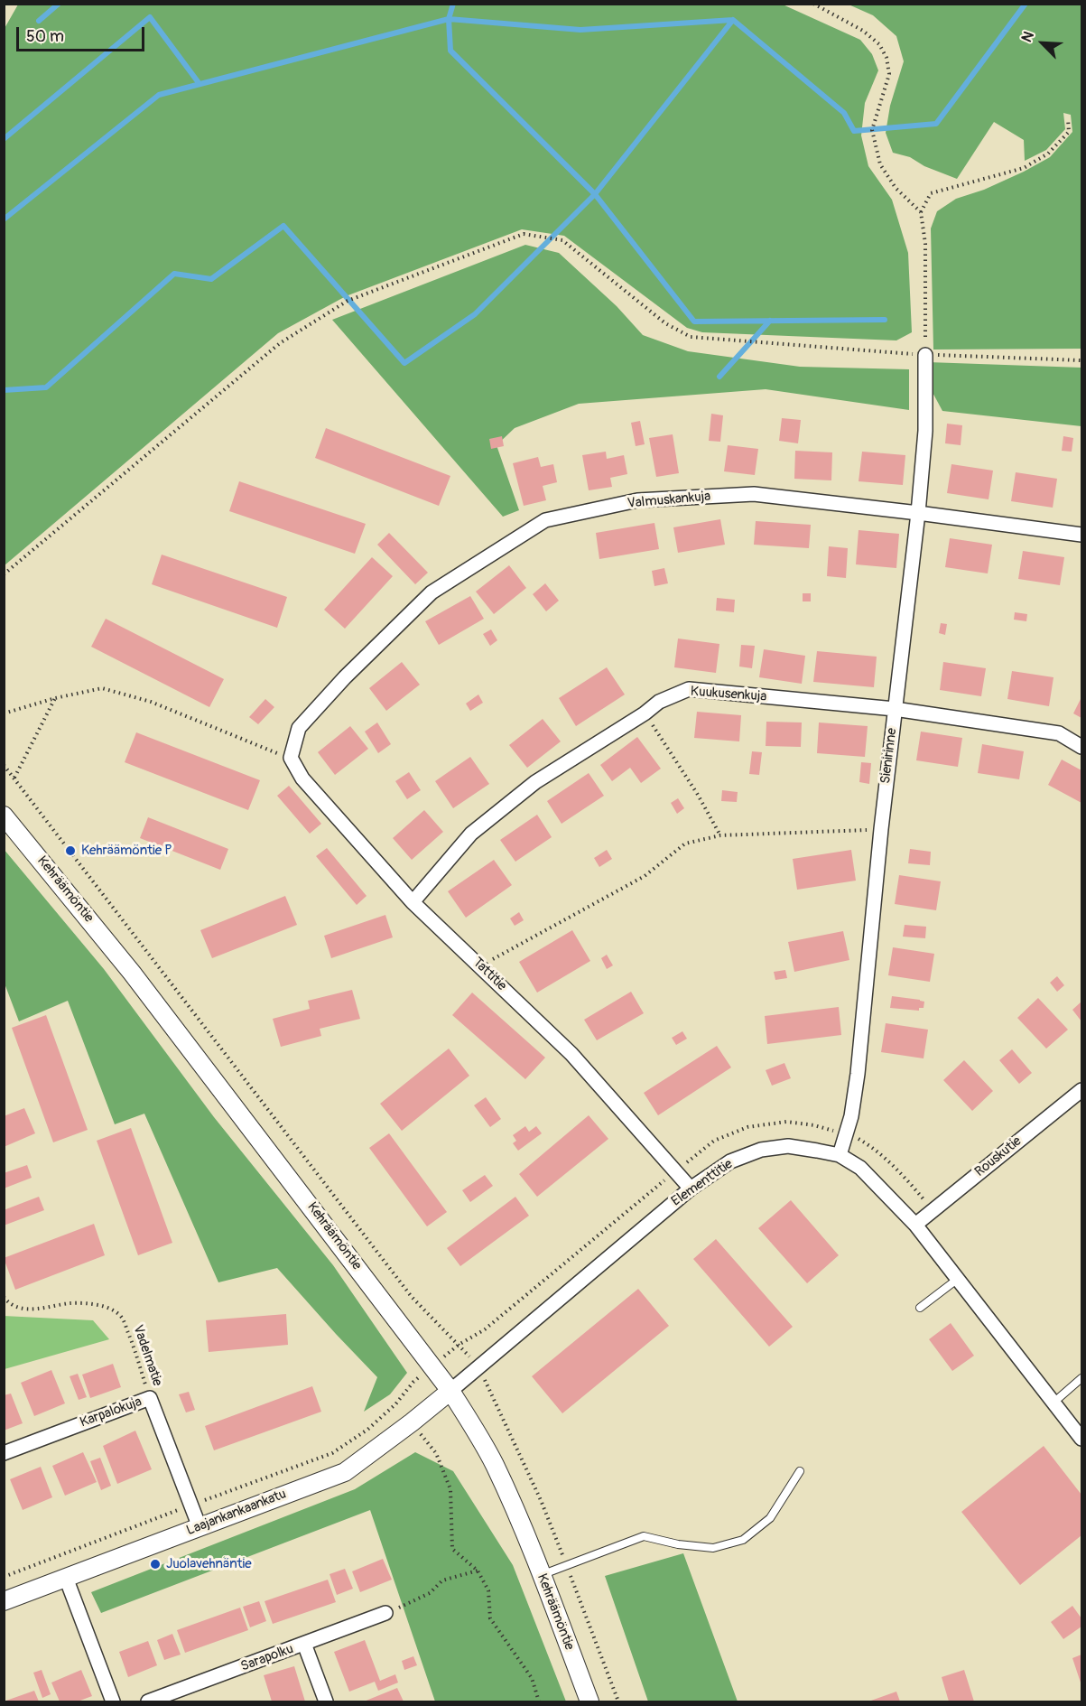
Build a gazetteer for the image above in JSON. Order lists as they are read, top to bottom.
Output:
{
  "streets": {
    "street": [
      "Valmuskankuja",
      "Kuukusenkuja",
      "Sienirinne",
      "Kehräämöntie",
      "Tattitie",
      "Rouskutie",
      "Elementtitie",
      "Karpalokuja",
      "Laajankankaankatu",
      "Sarapolku"
    ],
    "path": ["Vadelmatie"]
  },
  "crossings": [
    ["Valmuskankuja", "Sienirinne"],
    ["Valmuskankuja", "Tattitie"],
    ["Kuukusenkuja", "Sienirinne"],
    ["Kuukusenkuja", "Tattitie"],
    ["Sienirinne", "Elementtitie"],
    ["Kehräämöntie", "Elementtitie"],
    ["Kehräämöntie", "Laajankankaankatu"],
    ["Tattitie", "Elementtitie"],
    ["Rouskutie", "Elementtitie"],
    ["Elementtitie", "Laajankankaankatu"],
    ["Vadelmatie", "Karpalokuja"],
    ["Karpalokuja", "Laajankankaankatu"]
  ],
  "places": ["Kehräämöntie P", "Juolavehnäntie"],
  "scale_bar": "50 m",
  "north": "top left"
}
